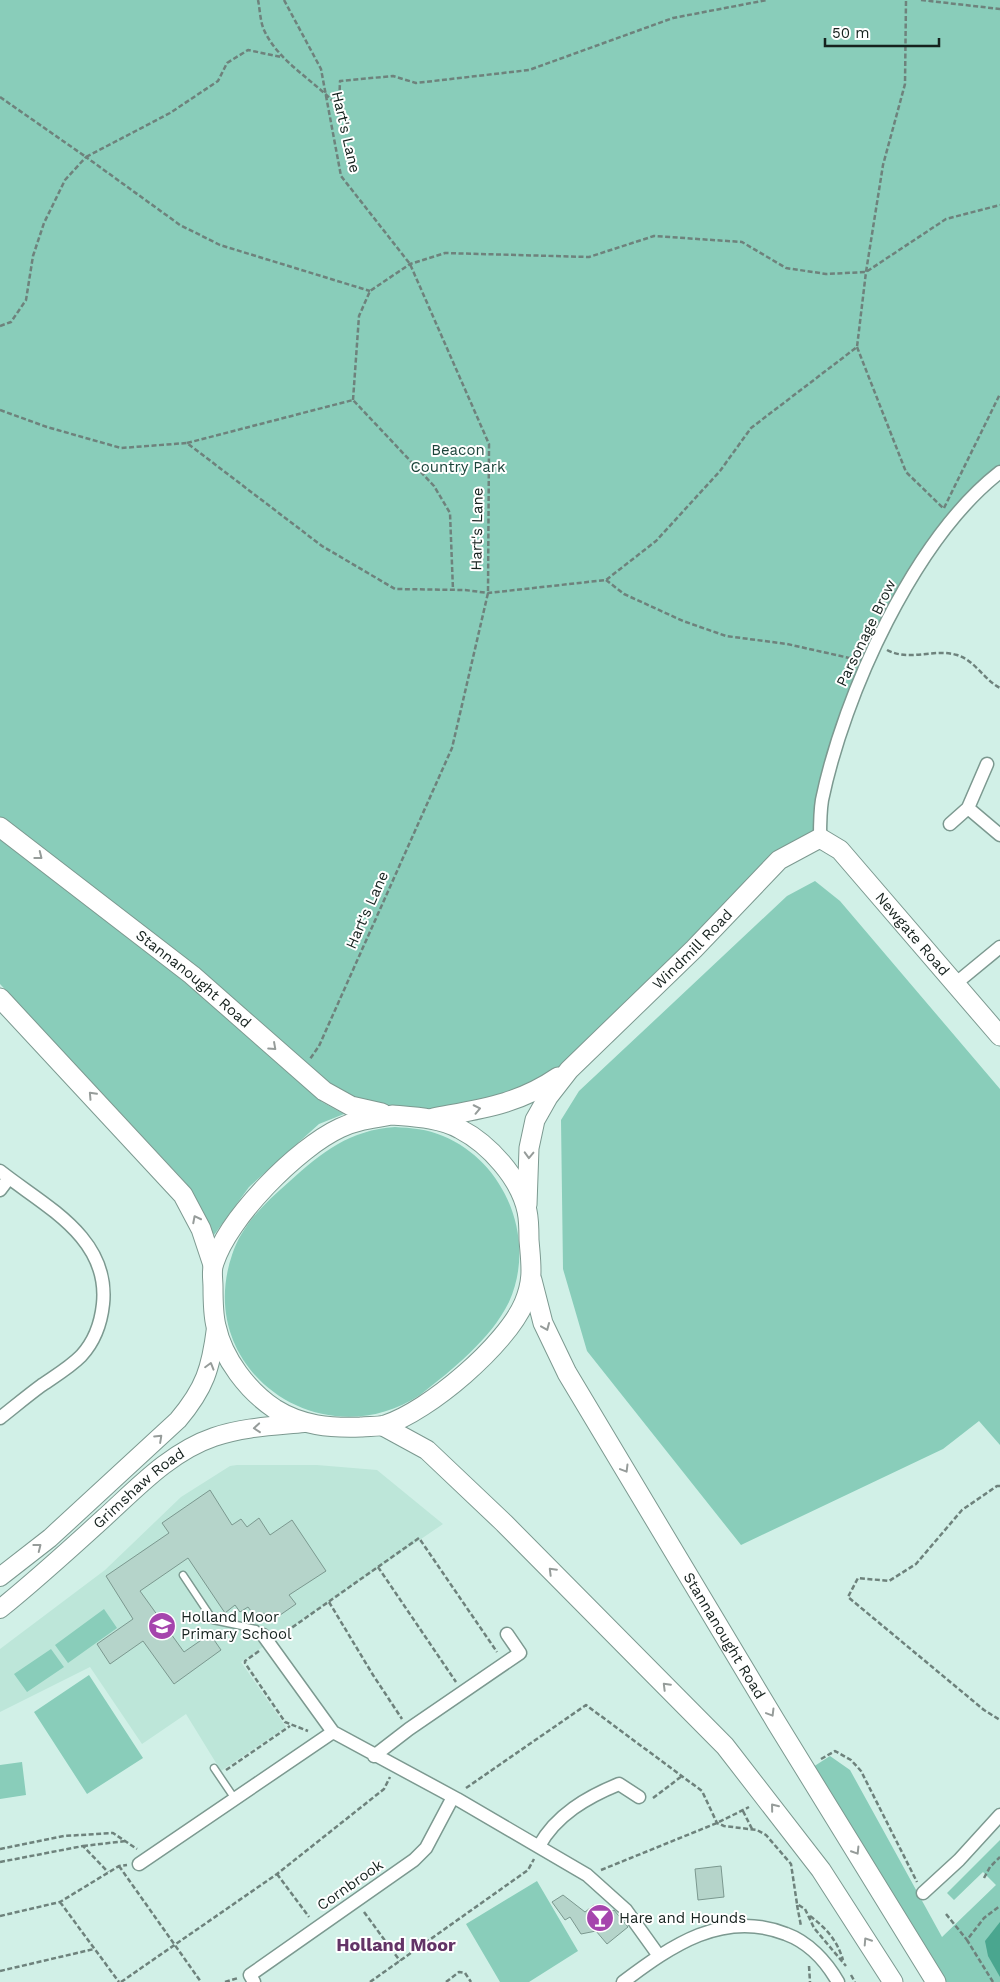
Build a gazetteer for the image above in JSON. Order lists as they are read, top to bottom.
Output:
{
  "streets": {
    "main road": [
      "Newgate Road",
      "Windmill Road",
      "Stannanought Road",
      "Grimshaw Road"
    ],
    "street": ["Parsonage Brow", "Cornbrook"],
    "path": ["Hart's Lane"]
  },
  "crossings": [
    ["Hart's Lane", "Stannanought Road"],
    ["Parsonage Brow", "Newgate Road"],
    ["Parsonage Brow", "Windmill Road"],
    ["Newgate Road", "Windmill Road"]
  ],
  "districts": ["Holland Moor"],
  "parks": ["Beacon Country Park"],
  "places": {
    "school or university": ["Holland Moor Primary School"],
    "bar": ["Hare and Hounds"]
  },
  "scale_bar": "50 m"
}
